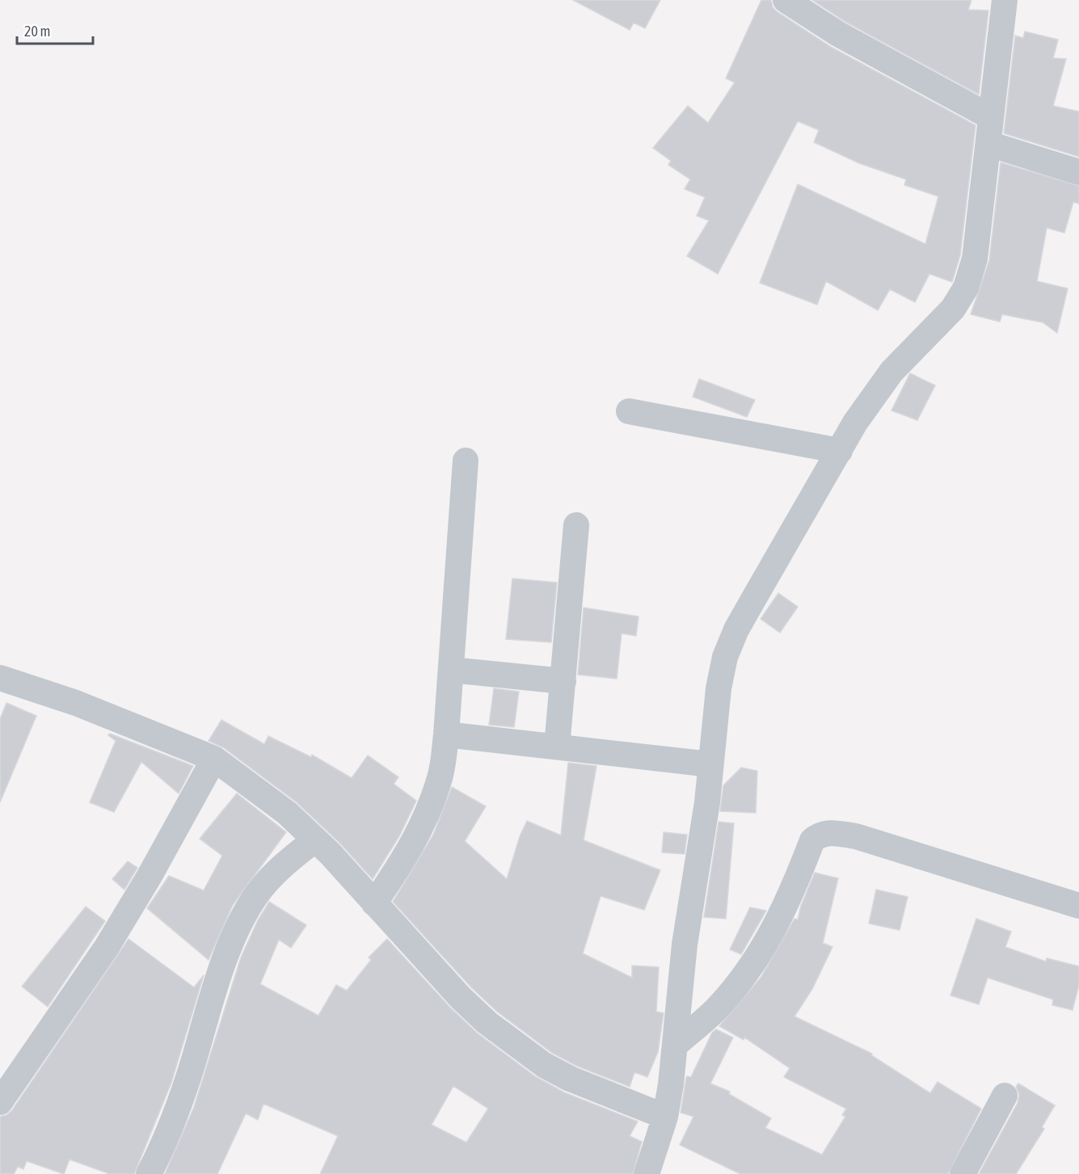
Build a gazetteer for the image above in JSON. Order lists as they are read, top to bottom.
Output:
{
  "scale_bar": "20 m"
}
